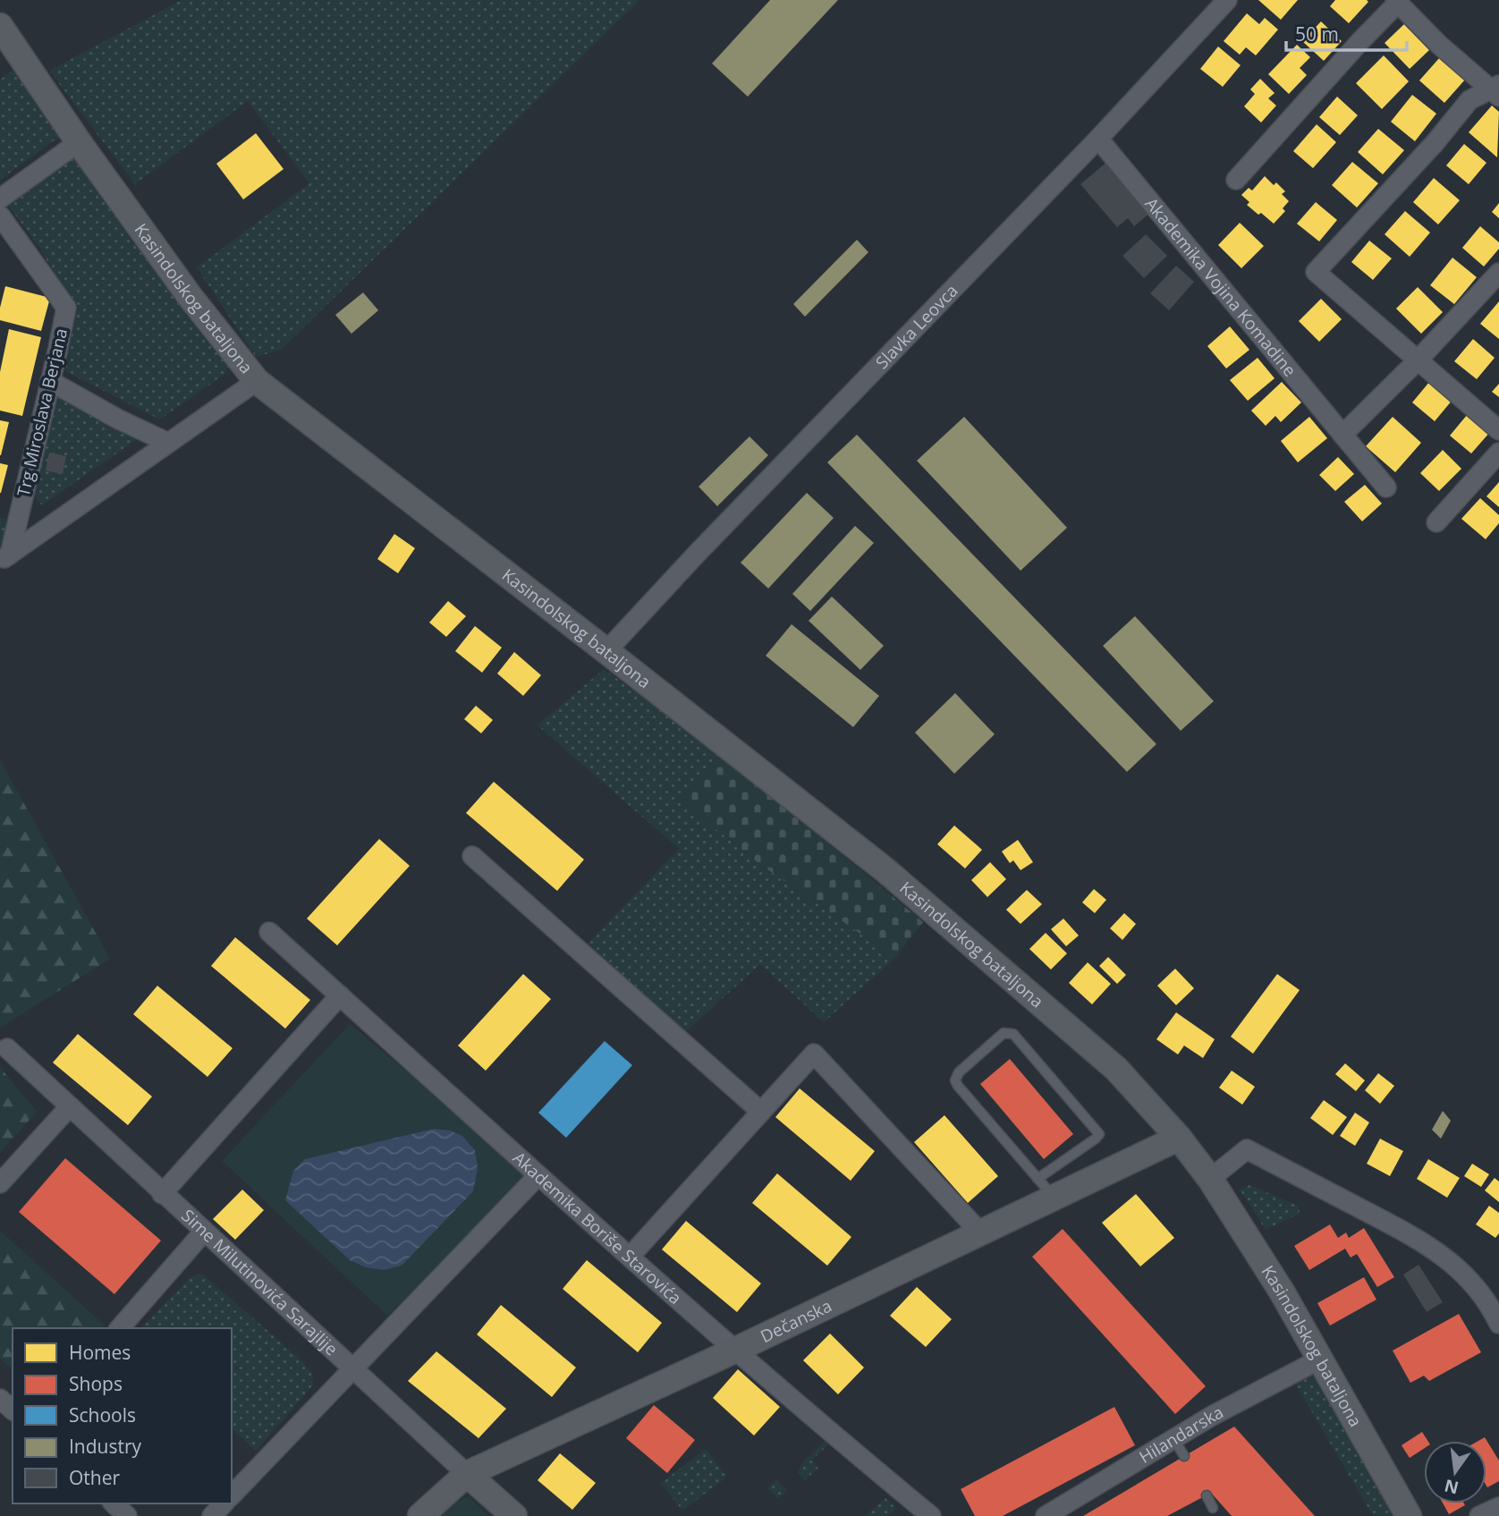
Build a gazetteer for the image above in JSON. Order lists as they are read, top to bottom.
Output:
{
  "streets": {
    "street": [
      "Akademika Vojina Komadine",
      "Kasindolskog bataljona",
      "Slavka Leovca",
      "Trg Miroslava Berjana",
      "Akademika Boriše Starovića",
      "Sime Milutinovića Sarajlije",
      "Dečanska",
      "Hilandarska"
    ]
  },
  "crossings": [
    ["Akademika Vojina Komadine", "Slavka Leovca"],
    ["Kasindolskog bataljona", "Slavka Leovca"],
    ["Kasindolskog bataljona", "Trg Miroslava Berjana"],
    ["Kasindolskog bataljona", "Dečanska"],
    ["Kasindolskog bataljona", "Hilandarska"],
    ["Akademika Boriše Starovića", "Dečanska"],
    ["Sime Milutinovića Sarajlije", "Dečanska"]
  ],
  "legend": [
    "Homes",
    "Shops",
    "Schools",
    "Industry",
    "Other"
  ],
  "scale_bar": "50 m",
  "north": "bottom"
}
